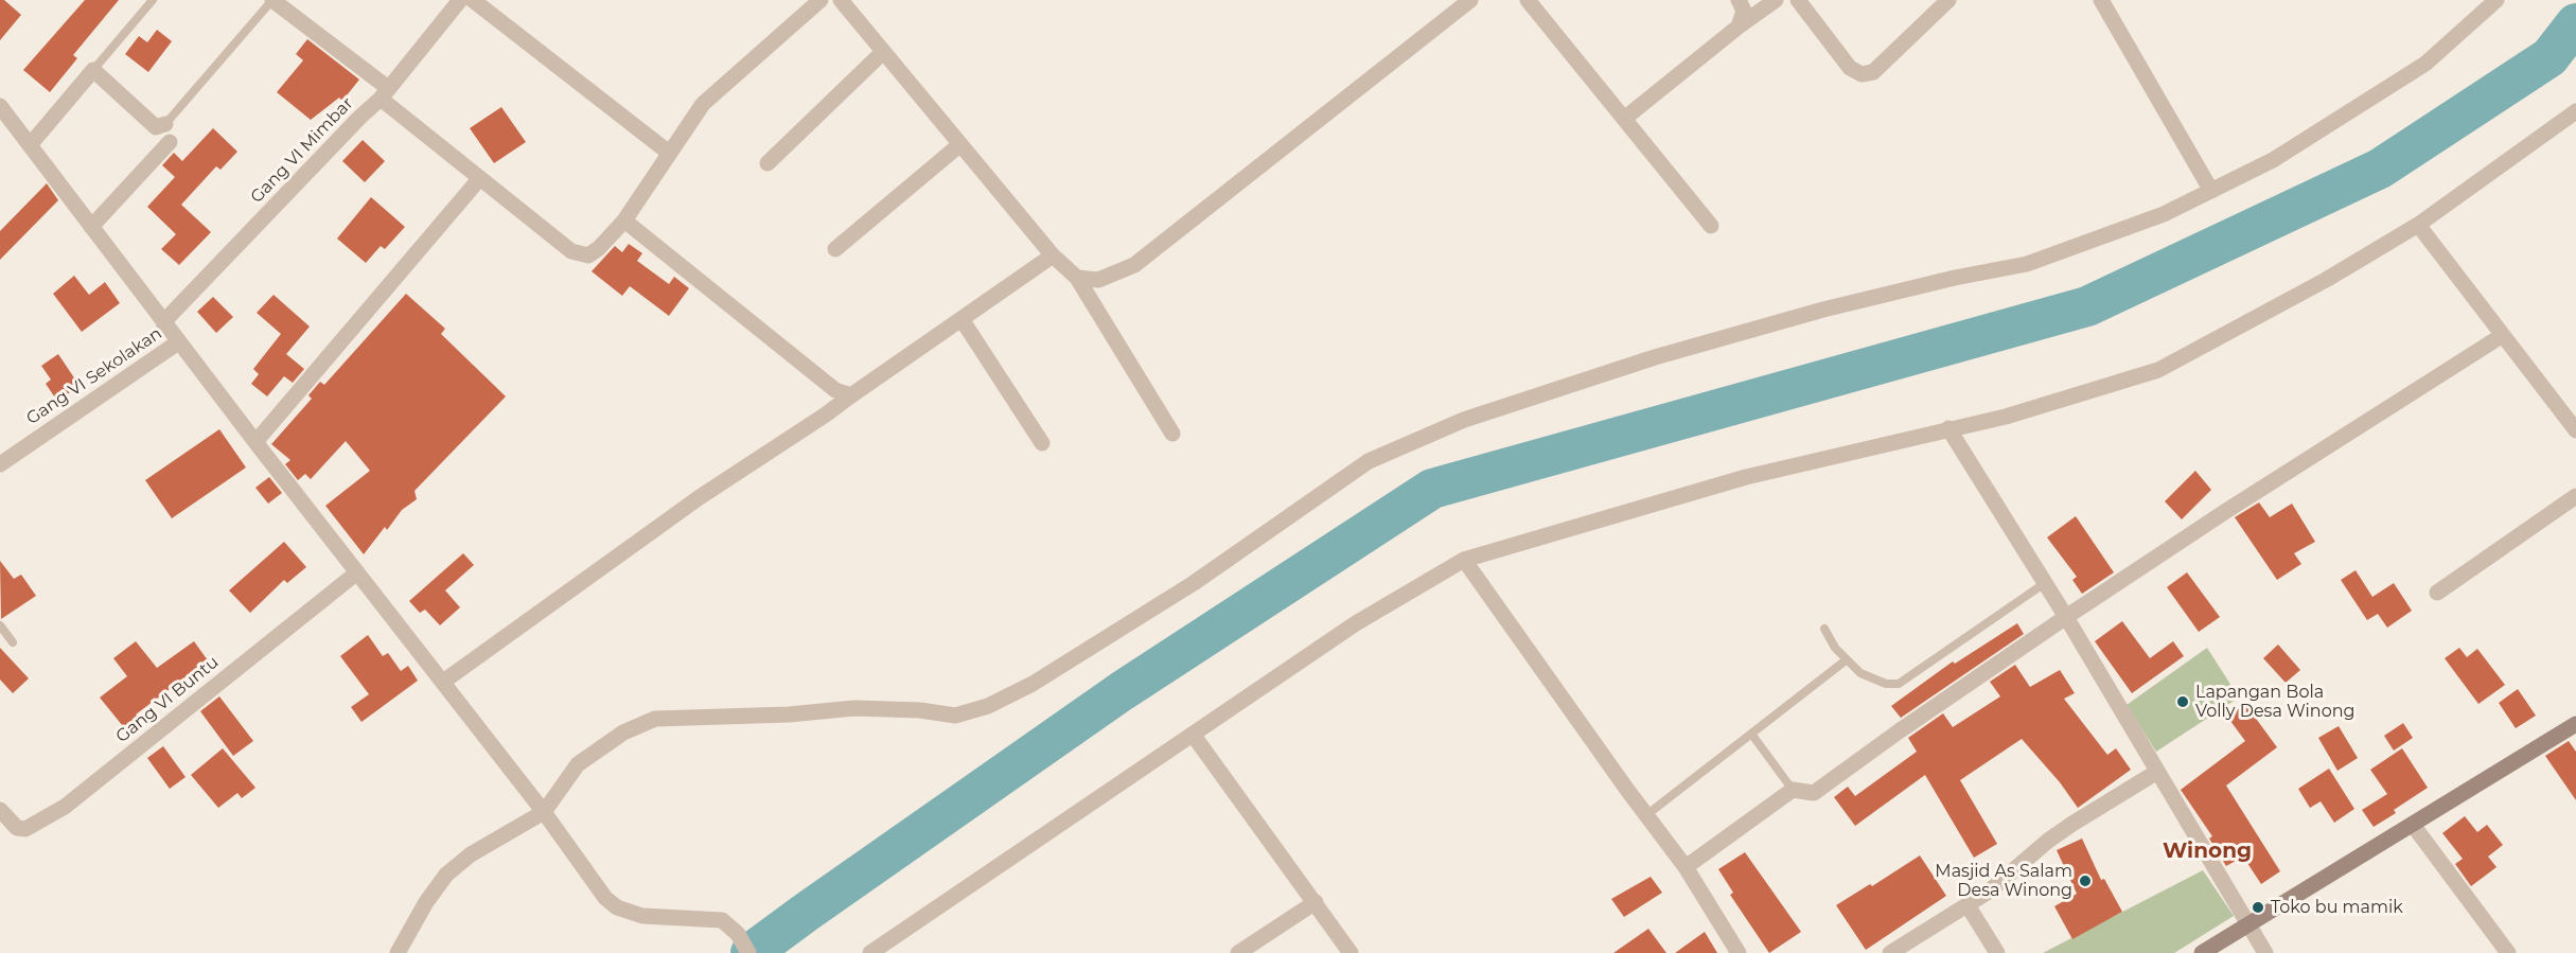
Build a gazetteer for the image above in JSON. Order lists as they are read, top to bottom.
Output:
{
  "streets": {
    "street": ["Gang VI Mimbar", "Gang VI Sekolakan", "Gang VI Buntu"]
  },
  "districts": ["Winong"],
  "places": ["Lapangan Bola Volly Desa Winong", "Masjid As Salam Desa Winong", "Toko bu mamik"]
}
